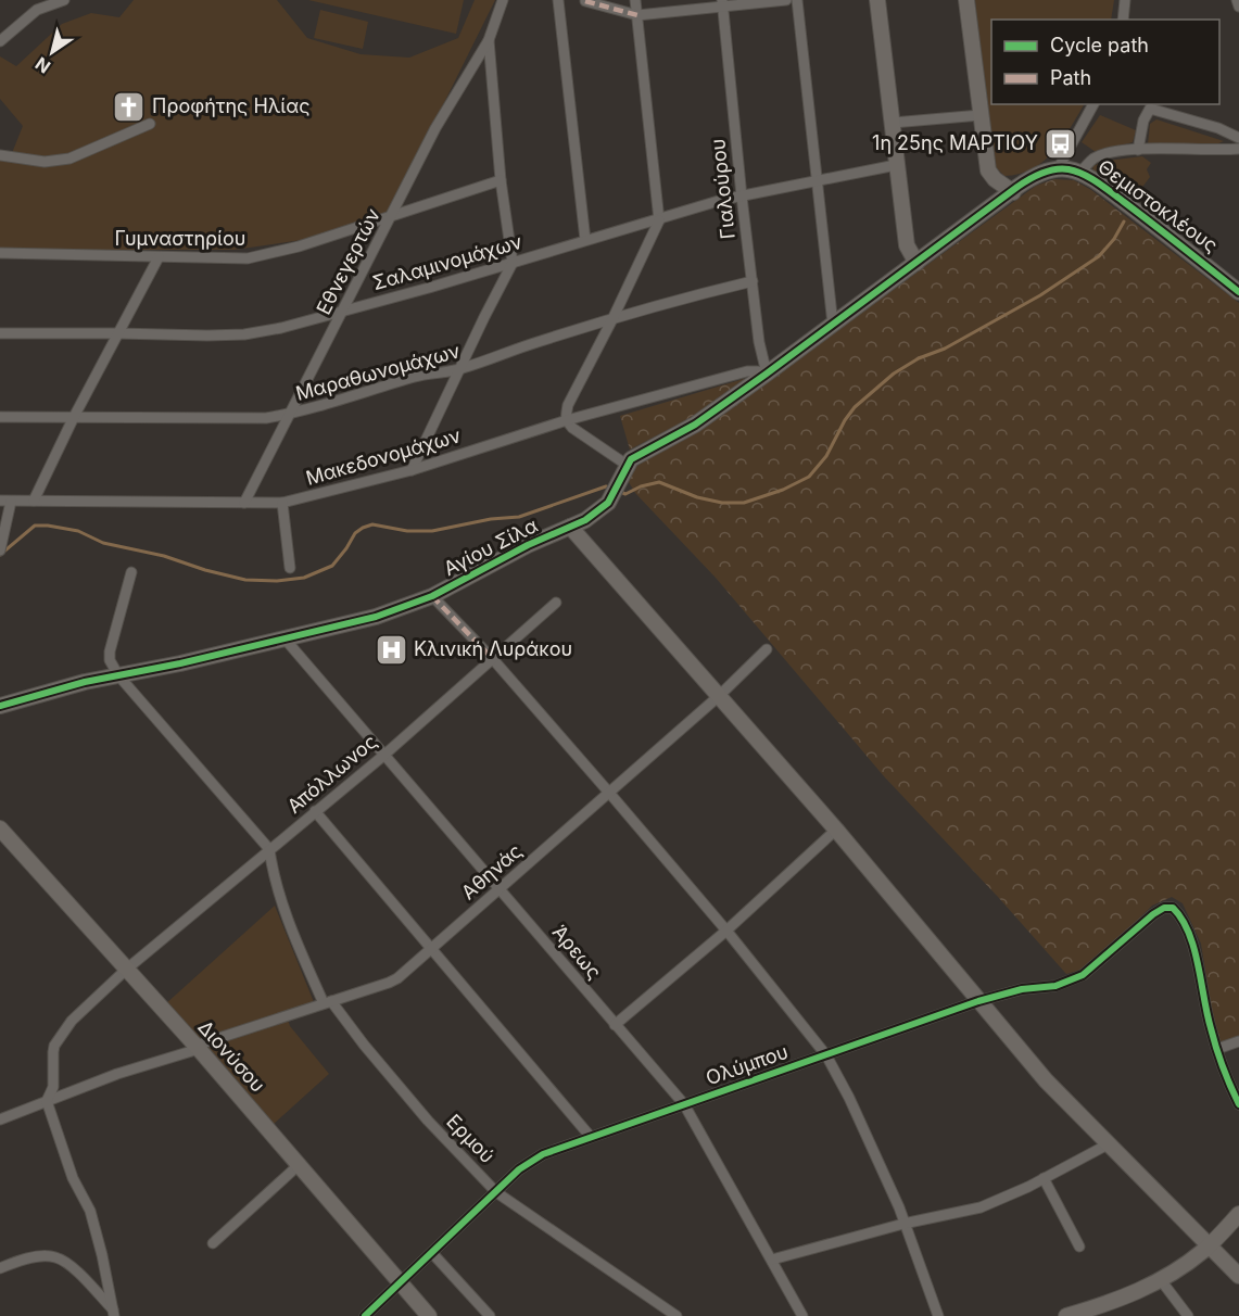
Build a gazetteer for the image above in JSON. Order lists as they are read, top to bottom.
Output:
{
  "streets": {
    "street": [
      "Γιαλούρου",
      "Θεμιστοκλέους",
      "Γυμναστηρίου",
      "Εθνεγερτών",
      "Σαλαμινομάχων",
      "Μαραθωνομάχων",
      "Μακεδονομάχων",
      "Αγίου Σίλα",
      "Απόλλωνος",
      "Αθηνάς",
      "Άρεως",
      "Διονύσου",
      "Ολύμπου",
      "Ερμού"
    ]
  },
  "crossings": [
    ["Γιαλούρου", "Σαλαμινομάχων"],
    ["Γιαλούρου", "Μαραθωνομάχων"],
    ["Γιαλούρου", "Μακεδονομάχων"],
    ["Γυμναστηρίου", "Εθνεγερτών"],
    ["Εθνεγερτών", "Σαλαμινομάχων"],
    ["Εθνεγερτών", "Μαραθωνομάχων"],
    ["Εθνεγερτών", "Μακεδονομάχων"],
    ["Αγίου Σίλα", "Άρεως"],
    ["Απόλλωνος", "Αθηνάς"],
    ["Απόλλωνος", "Άρεως"],
    ["Απόλλωνος", "Διονύσου"],
    ["Απόλλωνος", "Ερμού"],
    ["Αθηνάς", "Άρεως"],
    ["Αθηνάς", "Διονύσου"],
    ["Αθηνάς", "Ερμού"],
    ["Άρεως", "Ολύμπου"],
    ["Διονύσου", "Ολύμπου"],
    ["Ολύμπου", "Ερμού"]
  ],
  "places": {
    "church": ["Προφήτης Ηλίας"],
    "bus stop": ["1η 25ης ΜΑΡΤΙΟΥ"],
    "hospital": ["Κλινική Λυράκου"]
  },
  "legend": ["Cycle path", "Path"],
  "north": "bottom left"
}
